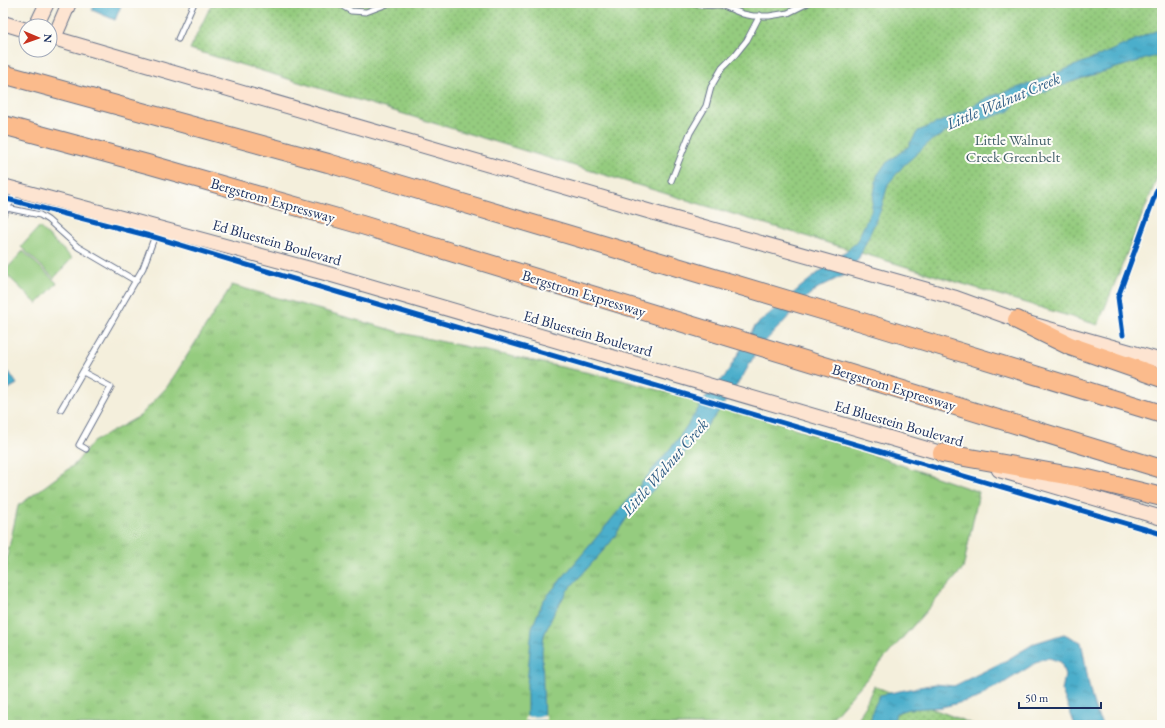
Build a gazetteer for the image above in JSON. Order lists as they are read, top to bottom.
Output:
{
  "streets": {
    "highway": ["Bergstrom Expressway"],
    "main road": ["Ed Bluestein Boulevard"]
  },
  "water": ["Little Walnut Creek"],
  "parks": ["Little Walnut Creek Greenbelt"],
  "scale_bar": "50 m",
  "north": "right"
}
